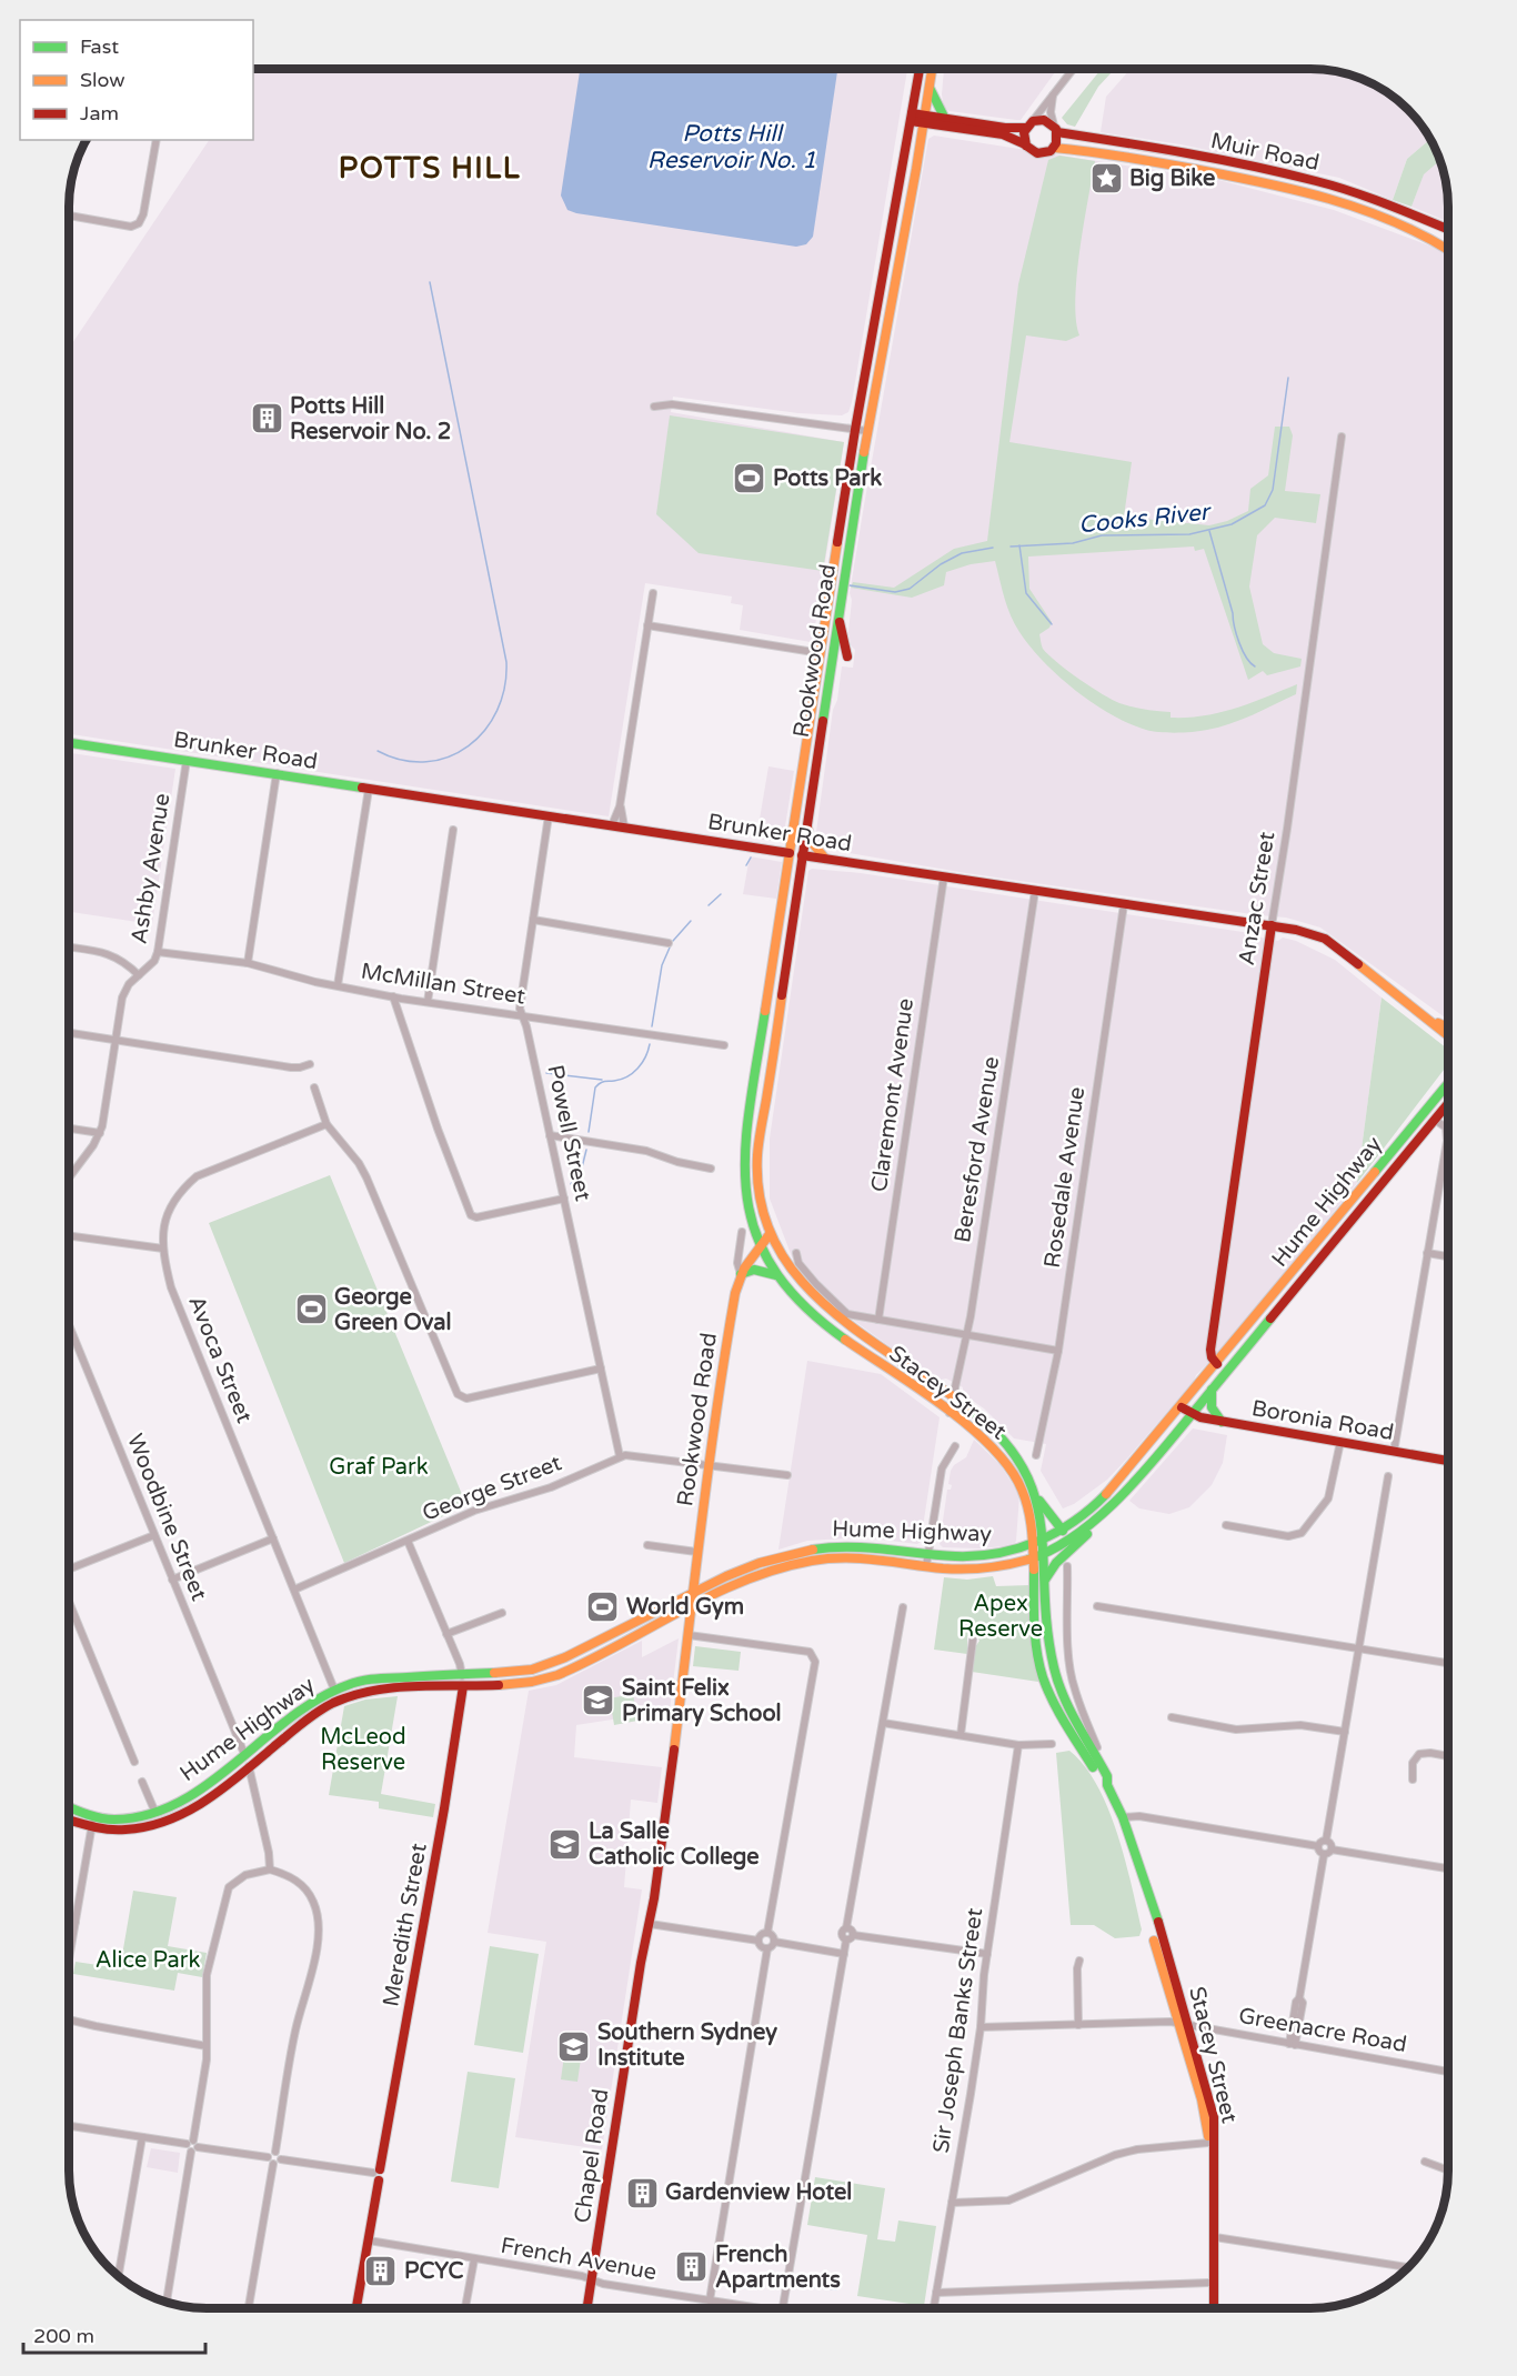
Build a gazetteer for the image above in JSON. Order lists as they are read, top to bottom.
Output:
{
  "streets": {
    "main road": [
      "Muir Road",
      "Rookwood Road",
      "Brunker Road",
      "Anzac Street",
      "Hume Highway",
      "Stacey Street",
      "Boronia Road",
      "Meredith Street",
      "Chapel Road"
    ],
    "street": [
      "Ashby Avenue",
      "McMillan Street",
      "Claremont Avenue",
      "Powell Street",
      "Beresford Avenue",
      "Rosedale Avenue",
      "Avoca Street",
      "George Street",
      "Woodbine Street",
      "Sir Joseph Banks Street",
      "Greenacre Road",
      "French Avenue"
    ]
  },
  "crossings": [
    ["Rookwood Road", "Brunker Road"],
    ["Rookwood Road", "Hume Highway"],
    ["Rookwood Road", "Stacey Street"],
    ["Rookwood Road", "George Street"],
    ["Rookwood Road", "Chapel Road"],
    ["Brunker Road", "Ashby Avenue"],
    ["Brunker Road", "Anzac Street"],
    ["Brunker Road", "Claremont Avenue"],
    ["Brunker Road", "Powell Street"],
    ["Brunker Road", "Beresford Avenue"],
    ["Brunker Road", "Rosedale Avenue"],
    ["Ashby Avenue", "McMillan Street"],
    ["Anzac Street", "Hume Highway"],
    ["McMillan Street", "Powell Street"],
    ["Powell Street", "George Street"],
    ["Beresford Avenue", "Stacey Street"],
    ["Hume Highway", "Avoca Street"],
    ["Hume Highway", "Stacey Street"],
    ["Hume Highway", "Boronia Road"],
    ["Hume Highway", "Woodbine Street"],
    ["Hume Highway", "Meredith Street"],
    ["Hume Highway", "Chapel Road"],
    ["Avoca Street", "George Street"],
    ["Stacey Street", "Greenacre Road"],
    ["Meredith Street", "French Avenue"],
    ["Sir Joseph Banks Street", "Greenacre Road"],
    ["Chapel Road", "French Avenue"]
  ],
  "districts": ["POTTS HILL"],
  "water": ["Potts Hill Reservoir No. 1", "Cooks River"],
  "parks": [
    "Graf Park",
    "Apex Reserve",
    "McLeod Reserve",
    "Alice Park"
  ],
  "places": {
    "place": ["Big Bike"],
    "building": [
      "Potts Hill Reservoir No. 2",
      "Gardenview Hotel",
      "French Apartments",
      "PCYC"
    ],
    "sports": ["Potts Park", "George Green Oval", "World Gym"],
    "school or university": ["Saint Felix Primary School", "La Salle Catholic College", "Southern Sydney Institute"]
  },
  "legend": ["Fast", "Slow", "Jam"],
  "scale_bar": "200 m"
}
